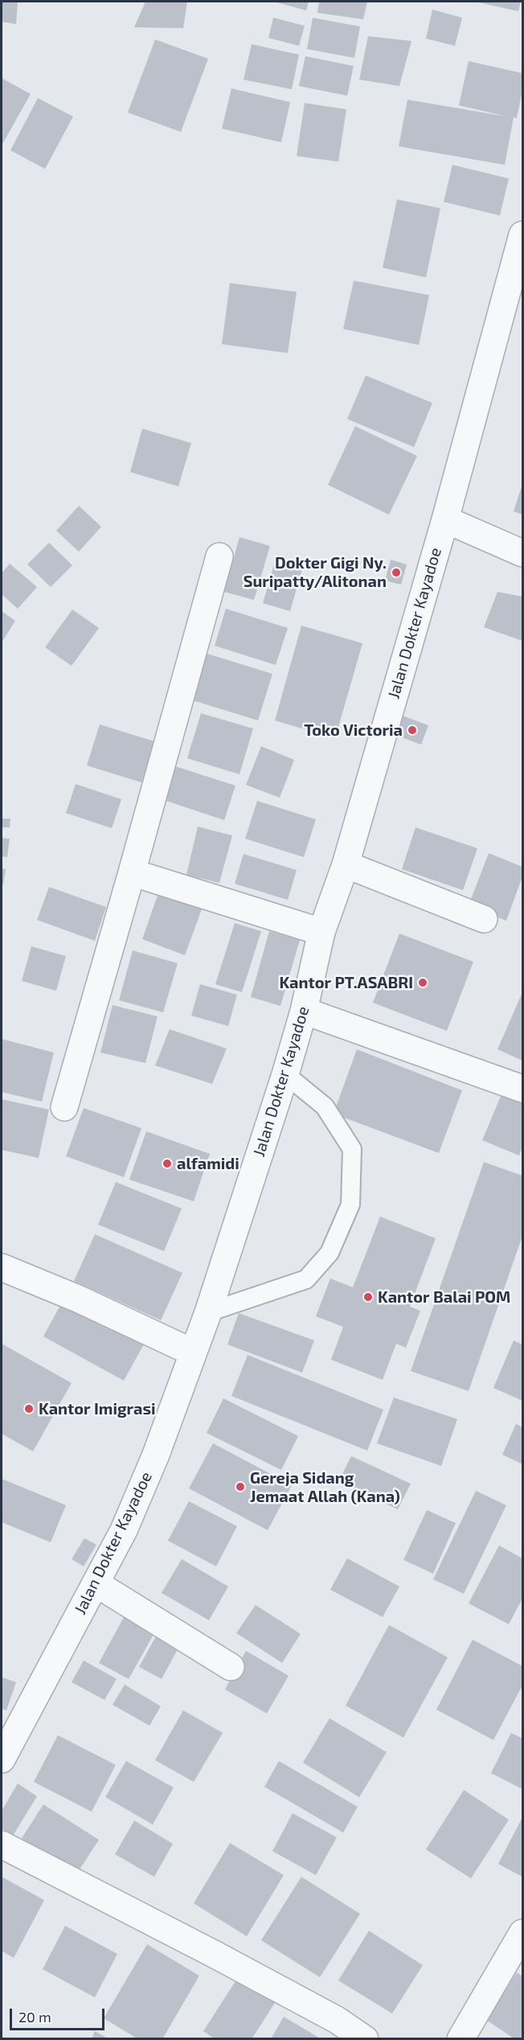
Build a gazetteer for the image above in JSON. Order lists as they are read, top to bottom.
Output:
{
  "streets": {
    "street": ["Jalan Dokter Kayadoe"]
  },
  "places": [
    "Dokter Gigi Ny. Suripatty/Alitonan",
    "Toko Victoria",
    "Kantor PT.ASABRI",
    "alfamidi",
    "Kantor Balai POM",
    "Kantor Imigrasi",
    "Gereja Sidang Jemaat Allah (Kana)"
  ],
  "scale_bar": "20 m"
}
